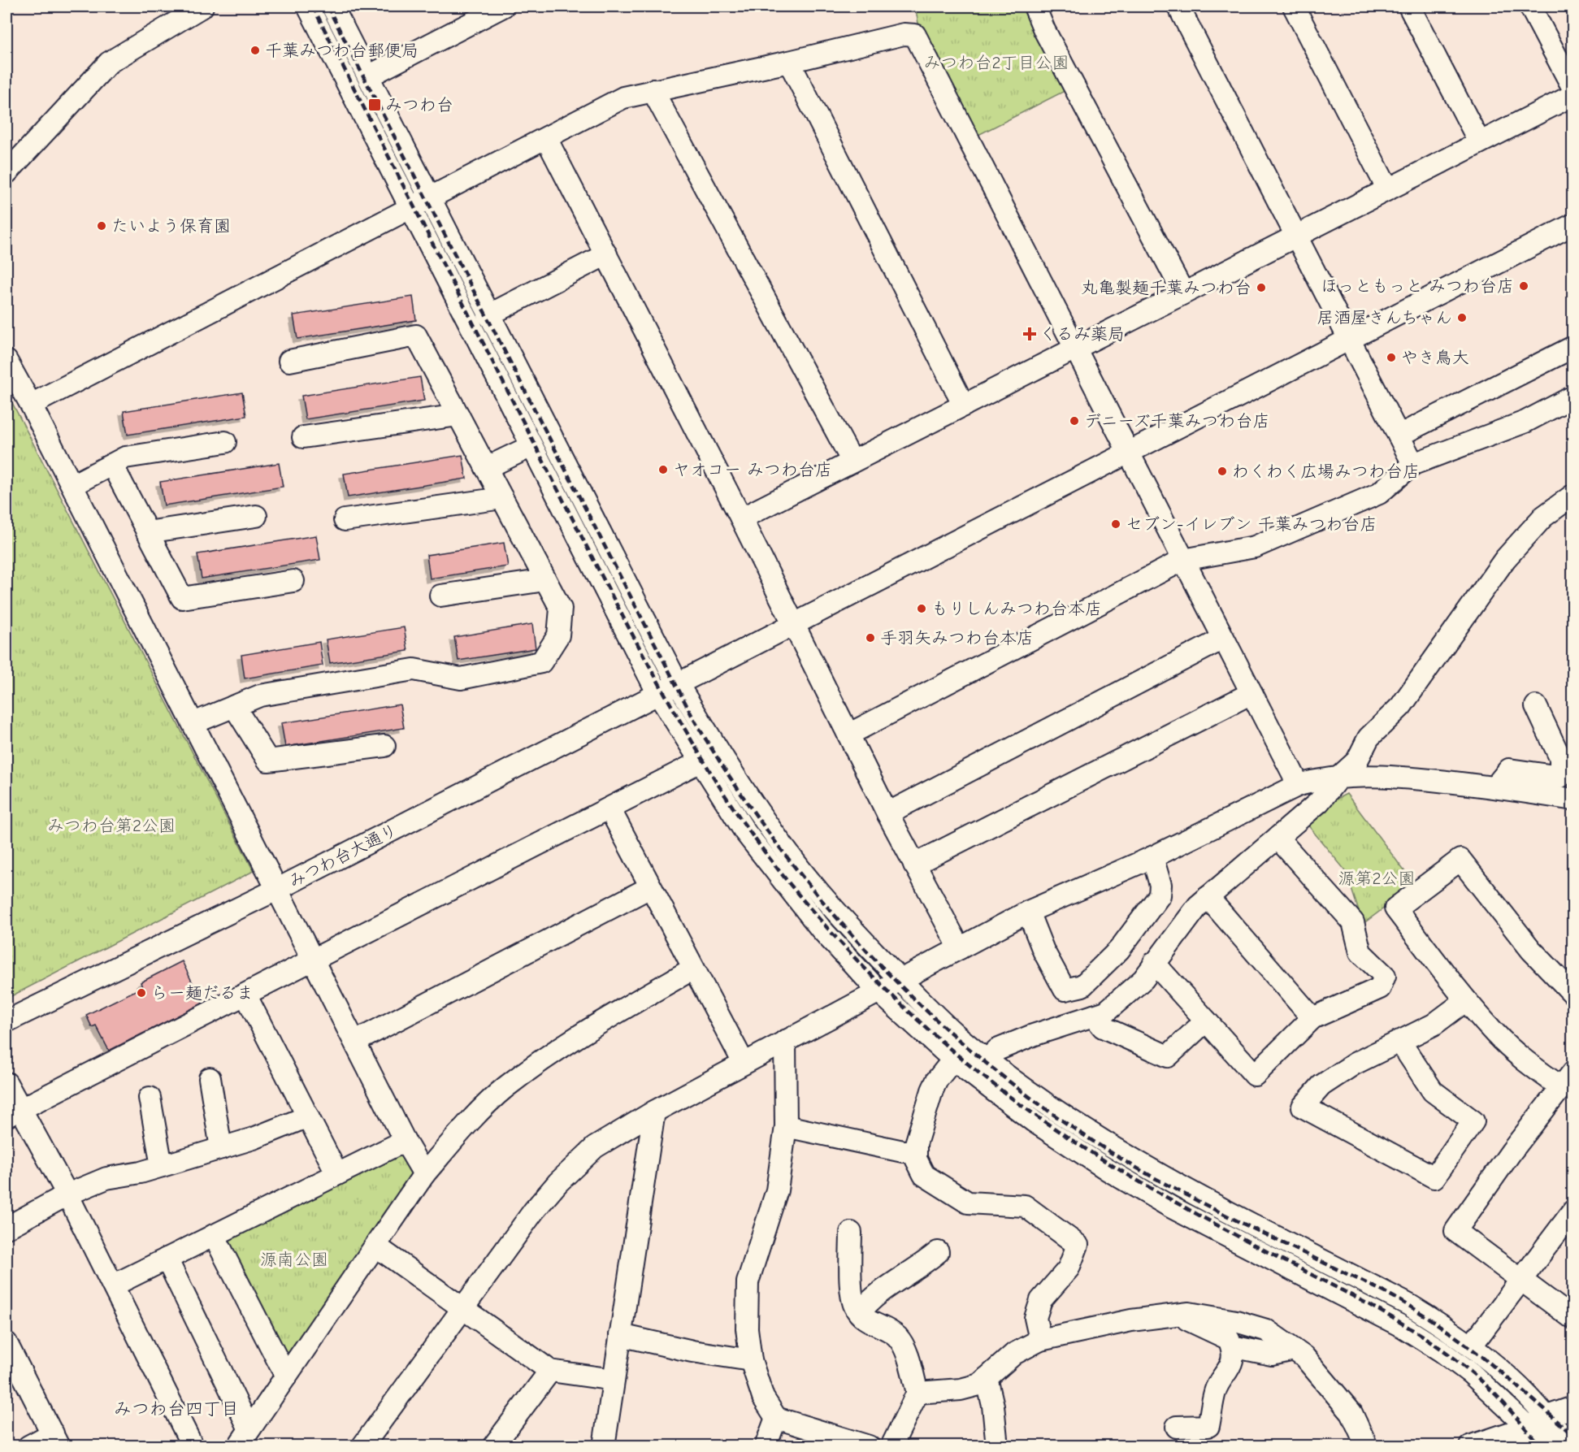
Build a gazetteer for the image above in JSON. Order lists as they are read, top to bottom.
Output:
{
  "streets": {
    "street": ["みつわ台大通り"]
  },
  "districts": ["みつわ台四丁目"],
  "parks": [
    "みつわ台2丁目公園",
    "みつわ台第2公園",
    "源第2公園",
    "源南公園"
  ],
  "places": {
    "other": [
      "千葉みつわ台郵便局",
      "たいよう保育園",
      "ほっともっと みつわ台店",
      "丸亀製麺千葉みつわ台",
      "居酒屋きんちゃん",
      "やき鳥大",
      "デニーズ千葉みつわ台店",
      "ヤオコー みつわ台店",
      "わくわく広場みつわ台店",
      "セブン-イレブン 千葉みつわ台店",
      "もりしんみつわ台本店",
      "手羽矢みつわ台本店",
      "らー麺だるま"
    ],
    "transit": ["みつわ台"],
    "health": ["くるみ薬局"]
  }
}
